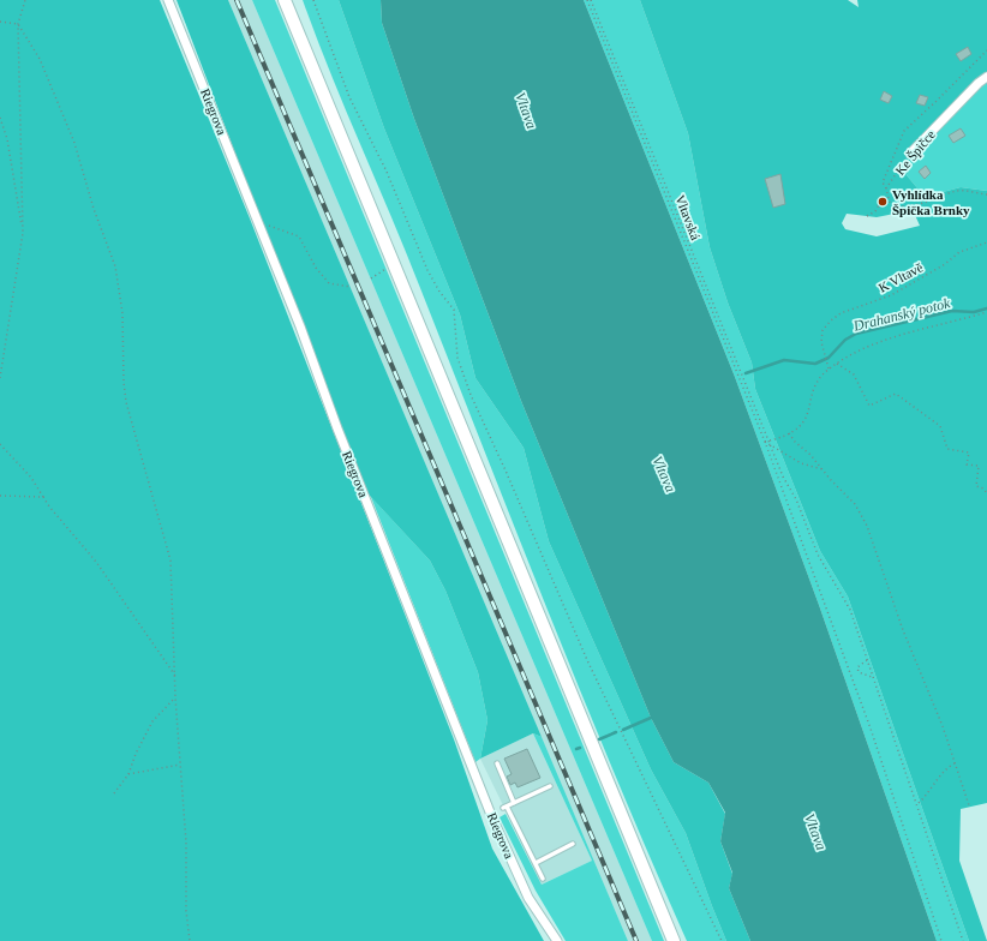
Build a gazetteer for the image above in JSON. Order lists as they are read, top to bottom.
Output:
{
  "streets": {
    "street": ["Riegrova", "Ke Špičce"],
    "path": ["Vltavská", "K Vltavě"]
  },
  "water": ["Vltava", "Drahanský potok"],
  "places": ["Vyhlídka Špička Brnky"]
}
